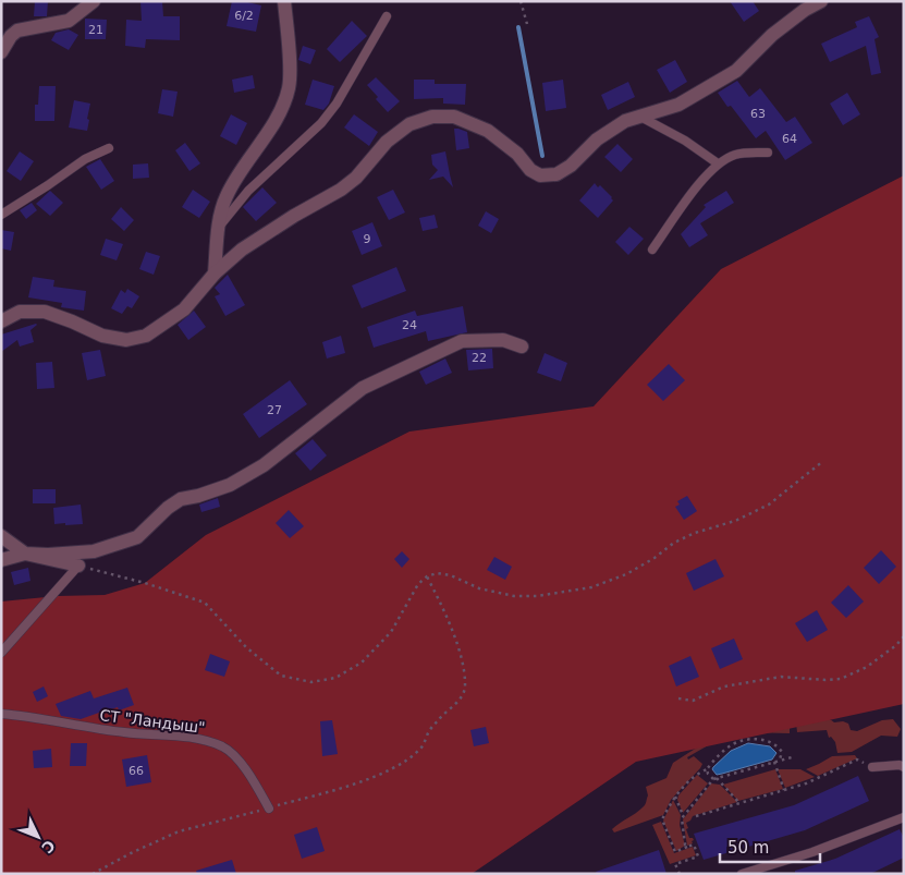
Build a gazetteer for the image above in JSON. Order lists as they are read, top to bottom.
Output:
{
  "streets": {
    "lane": ["СТ \"Ландыш\""]
  },
  "house_numbers": [
    "6/2",
    "21",
    "63",
    "64",
    "9",
    "24",
    "22",
    "27",
    "66"
  ],
  "scale_bar": "50 m",
  "north": "bottom right"
}
